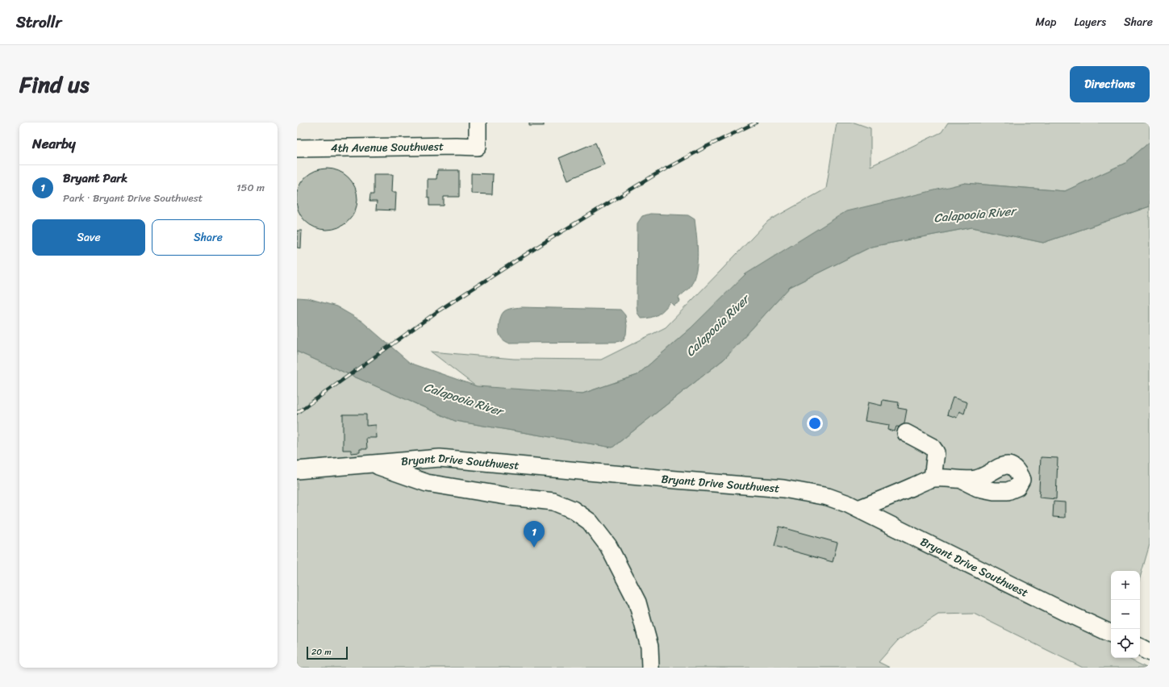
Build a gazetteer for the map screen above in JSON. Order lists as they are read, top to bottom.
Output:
{
  "streets": {
    "street": ["4th Avenue Southwest", "Bryant Drive Southwest"]
  },
  "water": ["Calapooia River"],
  "scale_bar": "20 m",
  "page": {
    "header": "Strollr",
    "nav": ["Map", "Layers", "Share"],
    "title": "Find us",
    "buttons": [
      "Directions",
      ["Save", "Share"]
    ],
    "heading": "Nearby",
    "list": [
      {
        "mark": "1",
        "name": "Bryant Park",
        "note": "Park · Bryant Drive Southwest",
        "value": "150 m"
      }
    ],
    "pins": "1",
    "map_buttons": ["+", "−"],
    "scale": "20 m"
  }
}
